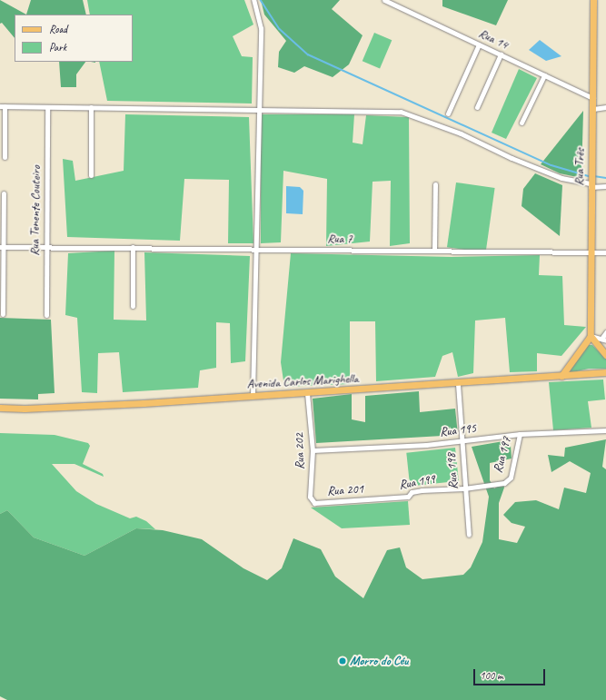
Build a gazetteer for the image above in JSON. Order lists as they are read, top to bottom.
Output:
{
  "streets": {
    "main road": ["Rua Três", "Avenida Carlos Marighella"],
    "street": [
      "Rua 14",
      "Rua Tenente Couteiro",
      "Rua 7",
      "Rua 195",
      "Rua 202",
      "Rua 197",
      "Rua 198",
      "Rua 199",
      "Rua 201"
    ]
  },
  "crossings": [
    ["Rua 14", "Rua Três"],
    ["Rua Três", "Rua 7"],
    ["Rua Tenente Couteiro", "Rua 7"],
    ["Avenida Carlos Marighella", "Rua 202"],
    ["Avenida Carlos Marighella", "Rua 198"],
    ["Rua 195", "Rua 202"],
    ["Rua 195", "Rua 197"],
    ["Rua 195", "Rua 198"],
    ["Rua 202", "Rua 201"],
    ["Rua 197", "Rua 198"],
    ["Rua 197", "Rua 199"],
    ["Rua 198", "Rua 199"],
    ["Rua 199", "Rua 201"]
  ],
  "places": ["Morro do Céu"],
  "legend": ["Road", "Park"],
  "scale_bar": "100 m"
}
